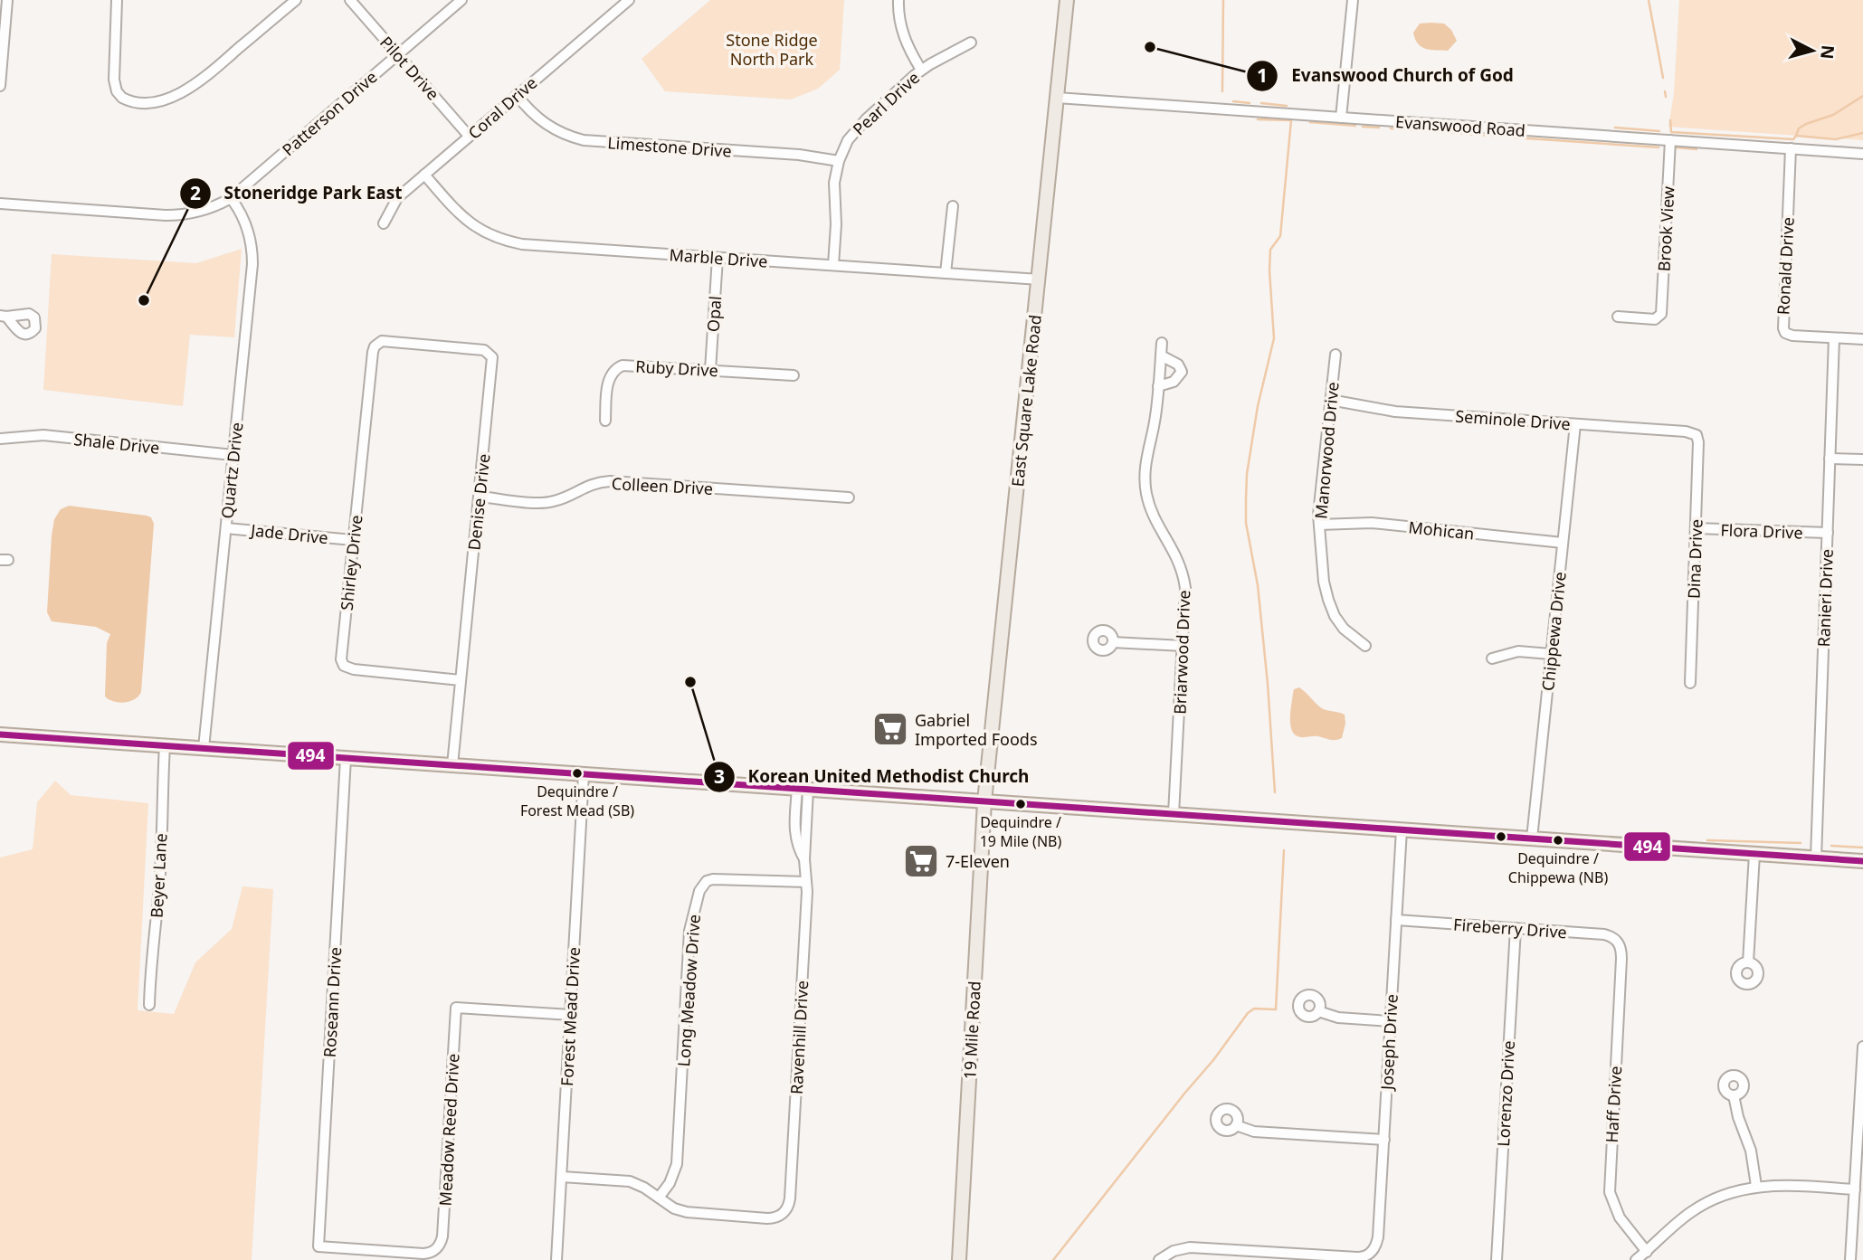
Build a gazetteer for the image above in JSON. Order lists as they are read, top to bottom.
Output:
{
  "streets": {
    "main road": ["East Square Lake Road", "19 Mile Road"],
    "street": [
      "Pilot Drive",
      "Pearl Drive",
      "Coral Drive",
      "Patterson Drive",
      "Evanswood Road",
      "Limestone Drive",
      "Brook View",
      "Marble Drive",
      "Ronald Drive",
      "Opal",
      "Ruby Drive",
      "Seminole Drive",
      "Shale Drive",
      "Manorwood Drive",
      "Quartz Drive",
      "Colleen Drive",
      "Denise Drive",
      "Mohican",
      "Flora Drive",
      "Jade Drive",
      "Dina Drive",
      "Shirley Drive",
      "Ranieri Drive",
      "Chippewa Drive",
      "Briarwood Drive",
      "Beyer Lane",
      "Fireberry Drive",
      "Long Meadow Drive",
      "Roseann Drive",
      "Forest Mead Drive",
      "Ravenhill Drive",
      "Joseph Drive",
      "Lorenzo Drive",
      "Haff Drive",
      "Meadow Reed Drive"
    ]
  },
  "crossings": [
    ["Pilot Drive", "Coral Drive"],
    ["Pilot Drive", "Patterson Drive"],
    ["Pearl Drive", "Limestone Drive"],
    ["Pearl Drive", "Marble Drive"],
    ["Coral Drive", "Limestone Drive"],
    ["Coral Drive", "Marble Drive"],
    ["Patterson Drive", "Quartz Drive"],
    ["Evanswood Road", "Brook View"],
    ["Evanswood Road", "Ronald Drive"],
    ["Evanswood Road", "East Square Lake Road"],
    ["Marble Drive", "Opal"],
    ["Marble Drive", "East Square Lake Road"],
    ["Ronald Drive", "Ranieri Drive"],
    ["Opal", "Ruby Drive"],
    ["East Square Lake Road", "19 Mile Road"],
    ["Seminole Drive", "Manorwood Drive"],
    ["Seminole Drive", "Dina Drive"],
    ["Seminole Drive", "Chippewa Drive"],
    ["Shale Drive", "Quartz Drive"],
    ["Manorwood Drive", "Mohican"],
    ["Quartz Drive", "Jade Drive"],
    ["Colleen Drive", "Denise Drive"],
    ["Denise Drive", "Shirley Drive"],
    ["Mohican", "Chippewa Drive"],
    ["Flora Drive", "Dina Drive"],
    ["Flora Drive", "Ranieri Drive"],
    ["Jade Drive", "Shirley Drive"],
    ["Fireberry Drive", "Joseph Drive"],
    ["Fireberry Drive", "Lorenzo Drive"],
    ["Fireberry Drive", "Haff Drive"],
    ["Long Meadow Drive", "Ravenhill Drive"],
    ["Roseann Drive", "Meadow Reed Drive"],
    ["Forest Mead Drive", "Meadow Reed Drive"]
  ],
  "parks": ["Stone Ridge North Park"],
  "places": {
    "other": [
      "Evanswood Church of God",
      "Stoneridge Park East",
      "Korean United Methodist Church",
      "Dequindre / Forest Mead (SB)",
      "Dequindre / 19 Mile (NB)",
      "Dequindre / Chippewa (NB)"
    ],
    "supermarket": ["Gabriel Imported Foods", "7-Eleven"]
  },
  "lines": ["transit line 494"],
  "north": "right"
}
